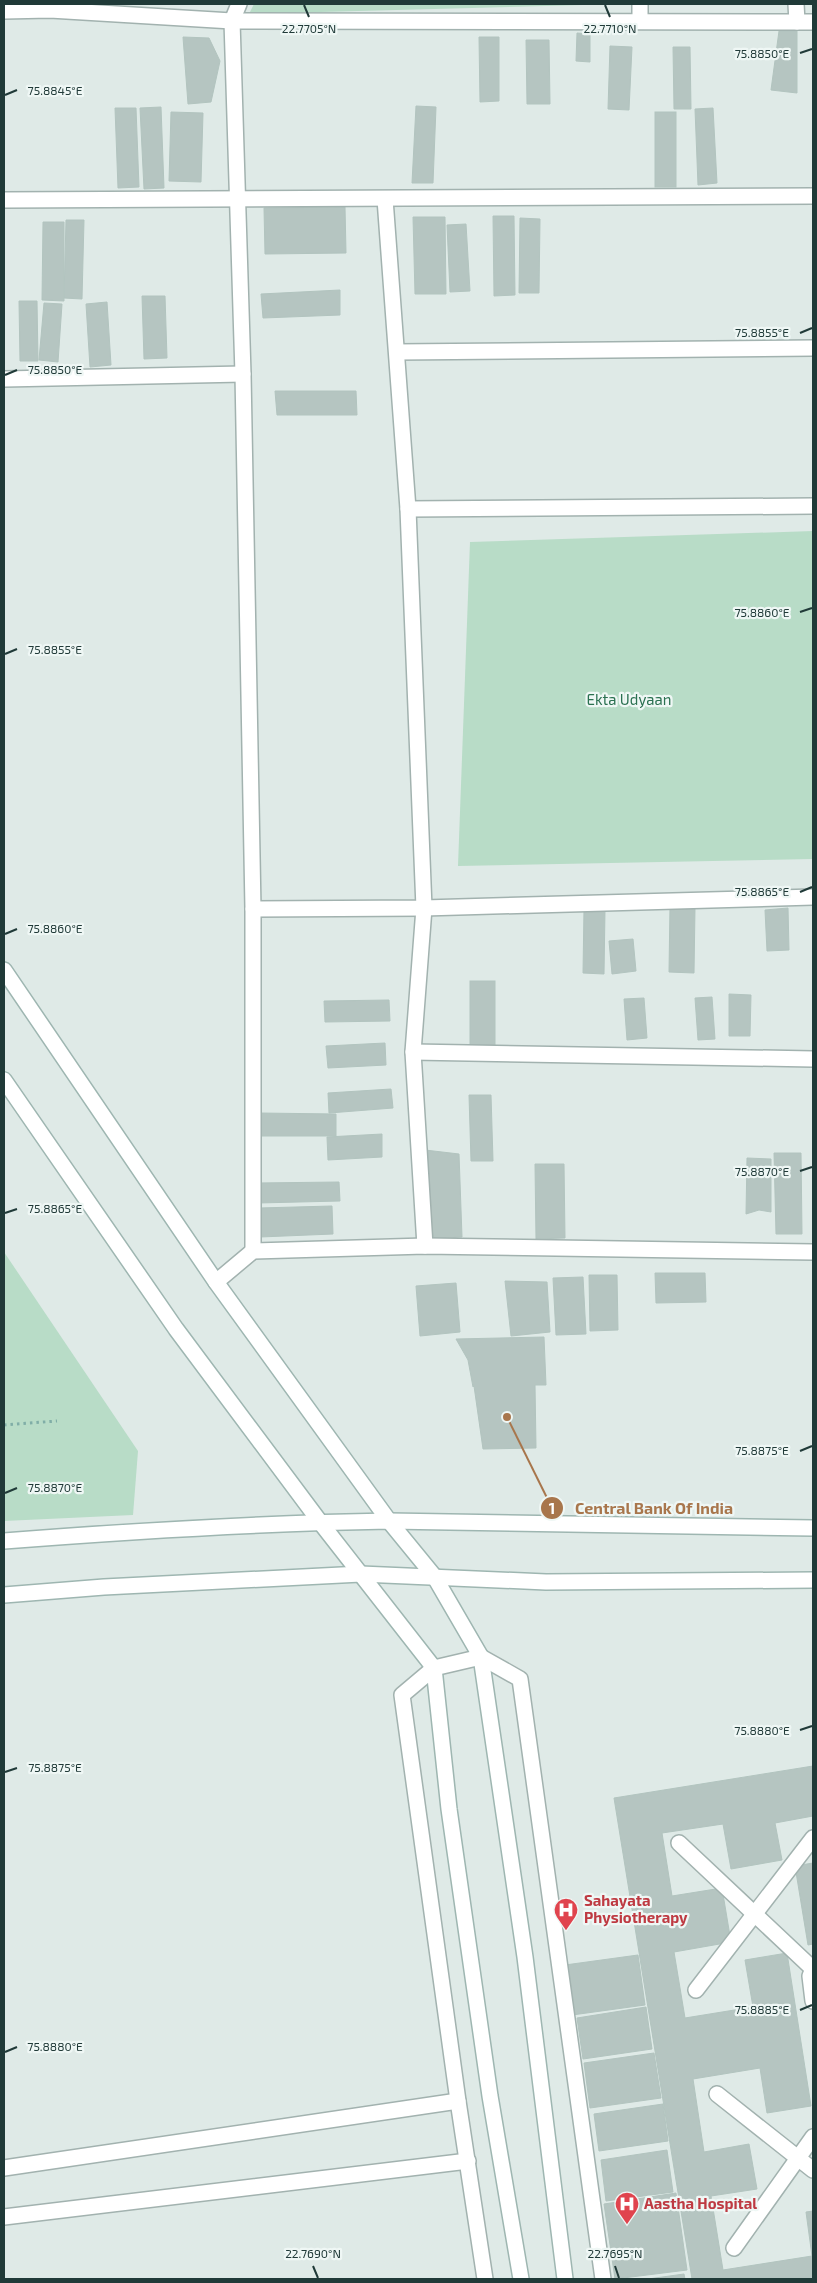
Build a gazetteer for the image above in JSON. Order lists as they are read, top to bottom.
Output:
{
  "parks": ["Ekta Udyaan"],
  "places": {
    "other": ["Central Bank Of India"],
    "hospital": ["Sahayata Physiotherapy", "Aastha Hospital"]
  },
  "coordinates": [
    "22.7705°N",
    "22.7710°N",
    "75.8850°E",
    "75.8845°E",
    "75.8855°E",
    "75.8860°E",
    "75.8865°E",
    "75.8870°E",
    "75.8875°E",
    "75.8880°E",
    "75.8885°E",
    "22.7690°N",
    "22.7695°N"
  ]
}
